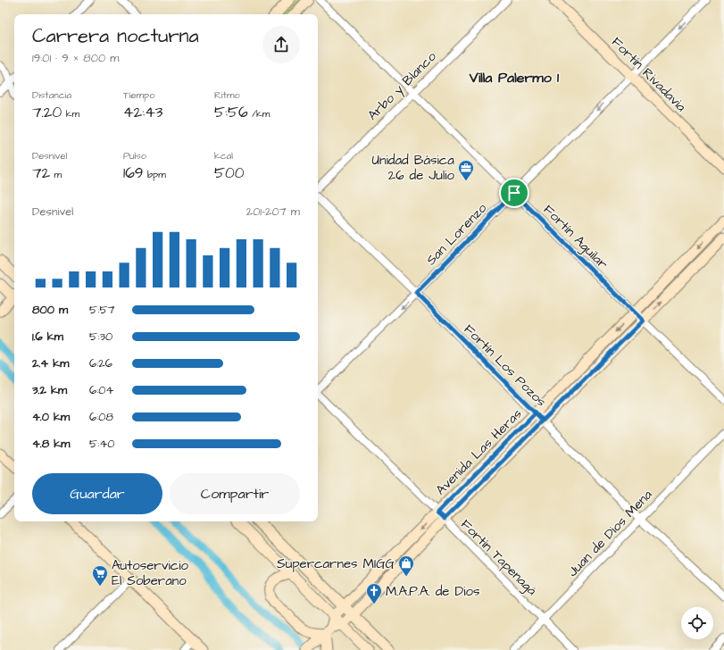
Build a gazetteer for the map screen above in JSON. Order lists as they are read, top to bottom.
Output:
{
  "streets": {
    "main road": ["Fortín Rivadavia", "Avenida Las Heras"],
    "street": [
      "Arbo y Blanco",
      "San Lorenzo",
      "Fortín Aguilar",
      "Fortín Los Pozos",
      "Juan de Dios Mena",
      "Fortín Tapenagá"
    ]
  },
  "crossings": [
    ["Fortín Rivadavia", "San Lorenzo"],
    ["Arbo y Blanco", "Fortín Aguilar"],
    ["San Lorenzo", "Fortín Aguilar"],
    ["San Lorenzo", "Fortín Los Pozos"],
    ["Fortín Aguilar", "Avenida Las Heras"],
    ["Fortín Los Pozos", "Avenida Las Heras"],
    ["Fortín Los Pozos", "Juan de Dios Mena"],
    ["Avenida Las Heras", "Fortín Tapenagá"],
    ["Juan de Dios Mena", "Fortín Tapenagá"]
  ],
  "one_way": ["San Lorenzo"],
  "districts": ["Villa Palermo 1"],
  "places": {
    "office": ["Unidad Básica 26 de Julio"],
    "shop": ["Supercarnes MIGG"],
    "supermarket": ["Autoservicio El Soberano"],
    "church": ["M.A.P.A. de Dios"]
  },
  "page": {
    "heading": ["Carrera nocturna", "19:01 · 9 × 800 m"],
    "stats": [
      ["Distancia", "7.20 km"],
      ["Tiempo", "42:43"],
      ["Ritmo", "5:56 /km"],
      ["Desnivel", "72 m"],
      ["Pulso", "169 bpm"],
      ["kcal", "500"]
    ],
    "chart": ["Desnivel", "201–207 m"],
    "list": [
      {
        "name": "800 m",
        "note": "5:57"
      },
      {
        "name": "1.6 km",
        "note": "5:30"
      },
      {
        "name": "2.4 km",
        "note": "6:26"
      },
      {
        "name": "3.2 km",
        "note": "6:04"
      },
      {
        "name": "4.0 km",
        "note": "6:08"
      },
      {
        "name": "4.8 km",
        "note": "5:40"
      }
    ],
    "buttons": ["Guardar", "Compartir"]
  }
}
